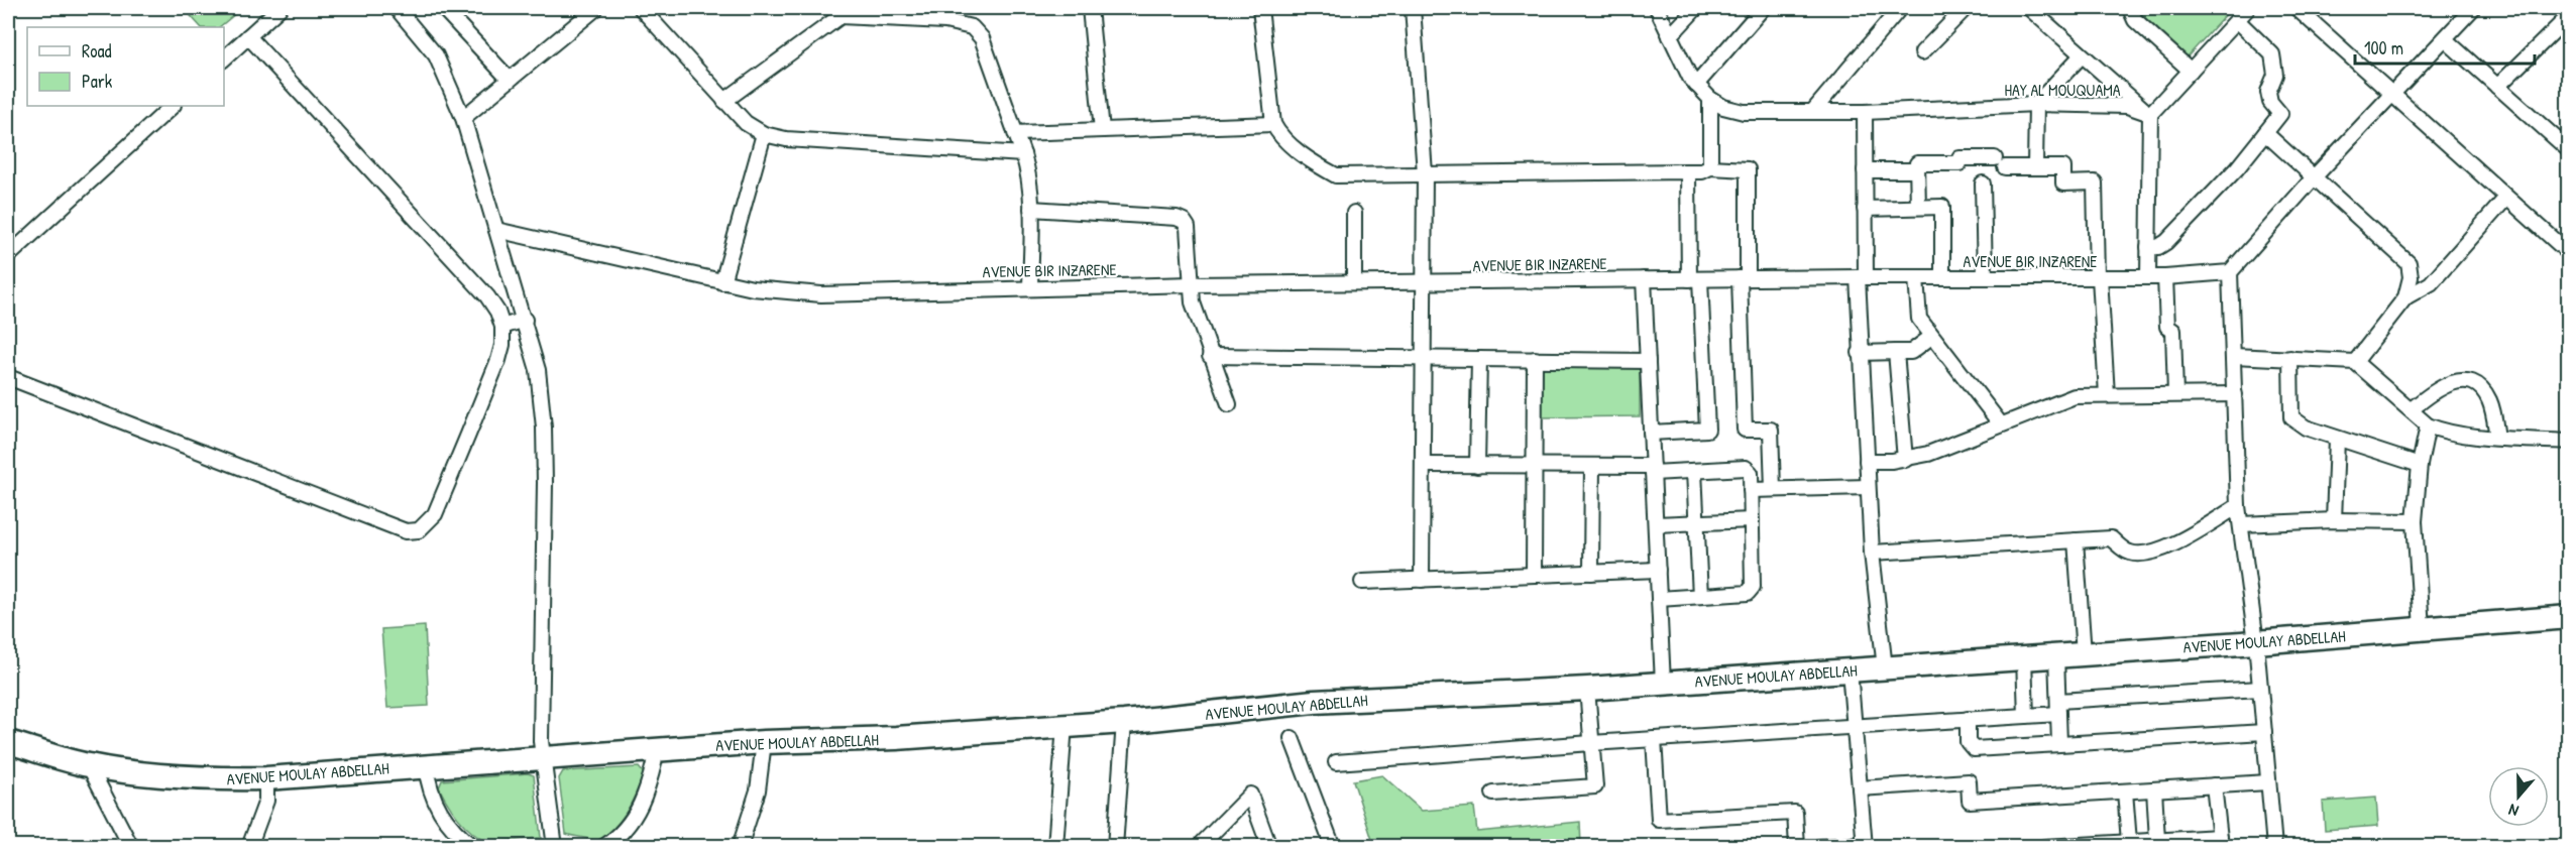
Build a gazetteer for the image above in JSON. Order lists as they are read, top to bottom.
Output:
{
  "streets": {
    "main road": ["AVENUE MOULAY ABDELLAH"],
    "street": ["HAY AL MOUQUAMA", "AVENUE BIR INZARENE"]
  },
  "legend": ["Road", "Park"],
  "scale_bar": "100 m",
  "north": "bottom"
}
